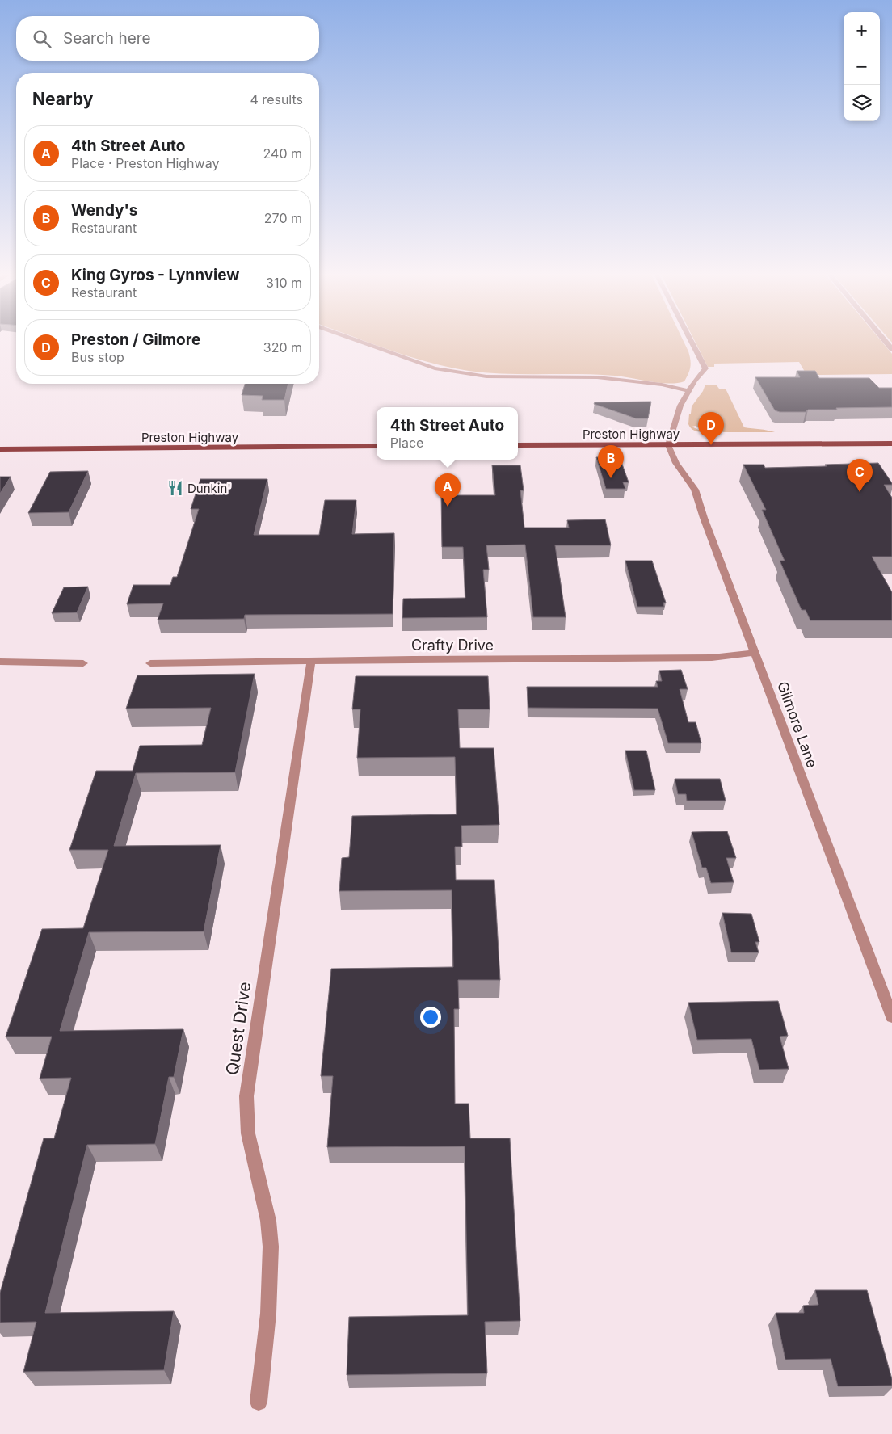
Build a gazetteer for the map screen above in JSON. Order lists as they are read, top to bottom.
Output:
{
  "streets": {
    "main road": ["Preston Highway"],
    "street": ["Crafty Drive", "Gilmore Lane", "Quest Drive"]
  },
  "crossings": [
    ["Preston Highway", "Gilmore Lane"],
    ["Crafty Drive", "Gilmore Lane"],
    ["Crafty Drive", "Quest Drive"]
  ],
  "places": {
    "restaurant": ["Dunkin'"]
  },
  "page": {
    "map_buttons": ["+", "−"],
    "search": "Search here",
    "heading": ["Nearby", "4 results"],
    "list": [
      {
        "mark": "A",
        "name": "4th Street Auto",
        "note": "Place · Preston Highway",
        "value": "240 m"
      },
      {
        "mark": "B",
        "name": "Wendy's",
        "note": "Restaurant",
        "value": "270 m"
      },
      {
        "mark": "C",
        "name": "King Gyros - Lynnview",
        "note": "Restaurant",
        "value": "310 m"
      },
      {
        "mark": "D",
        "name": "Preston / Gilmore",
        "note": "Bus stop",
        "value": "320 m"
      }
    ],
    "popup": ["4th Street Auto", "Place"],
    "pins": [
      "D",
      "B",
      "C",
      "A"
    ]
  }
}
